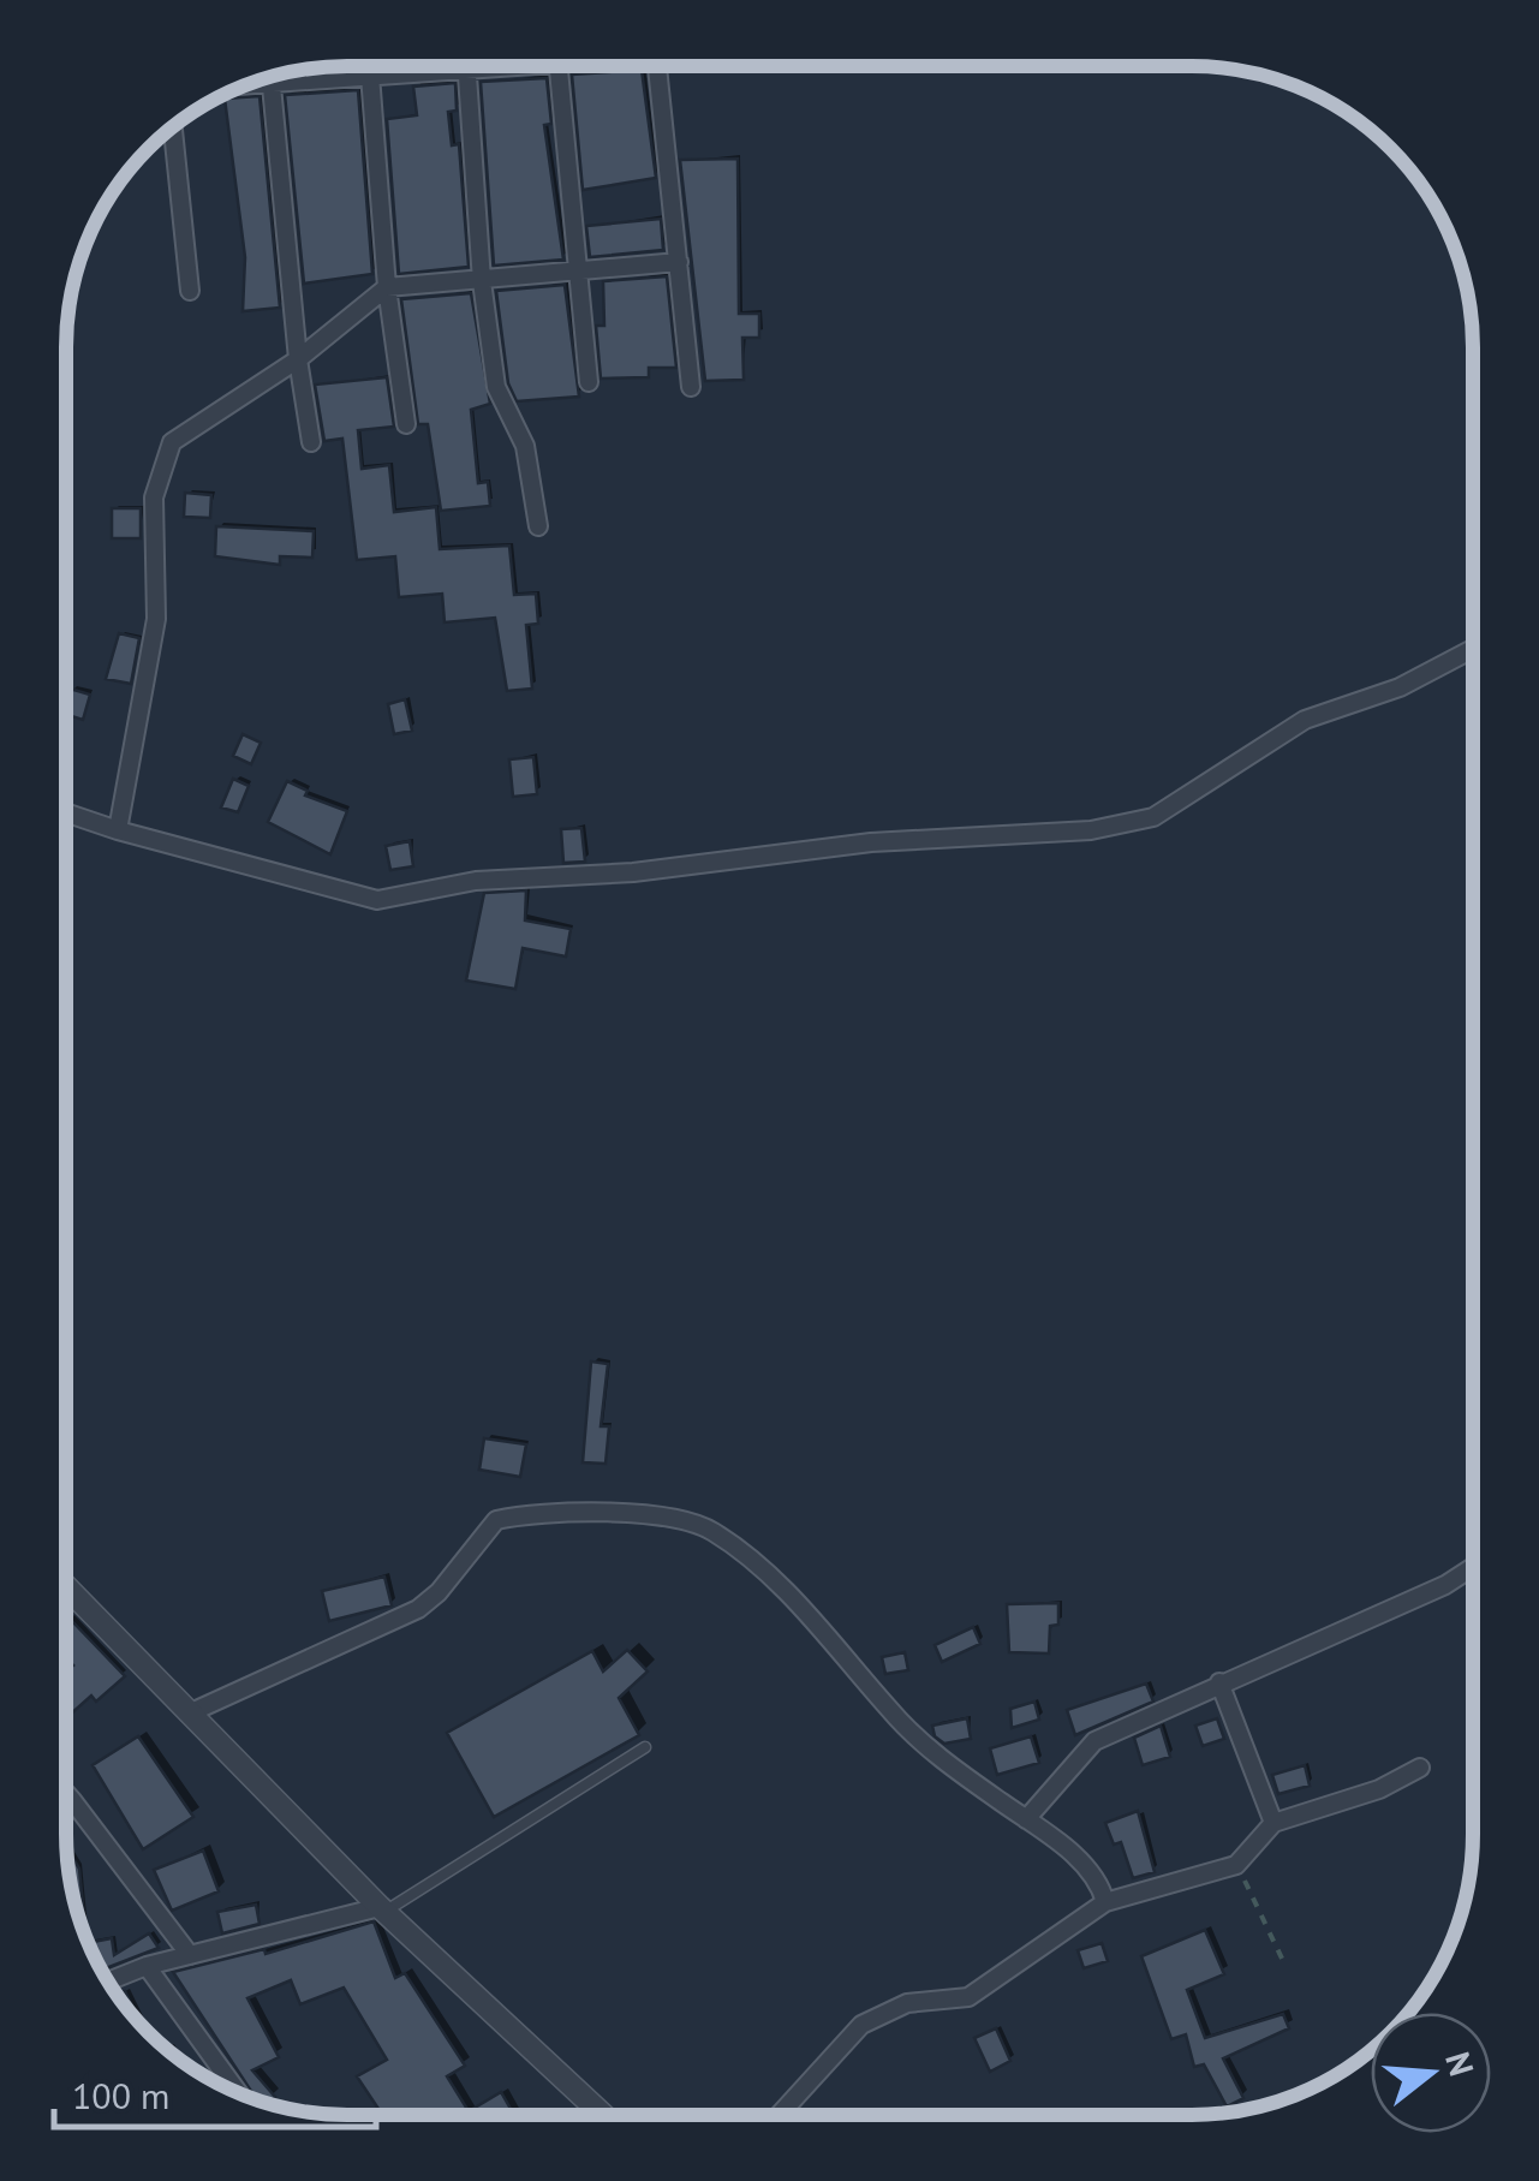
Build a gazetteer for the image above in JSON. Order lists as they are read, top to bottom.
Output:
{
  "scale_bar": "100 m",
  "north": "right"
}
